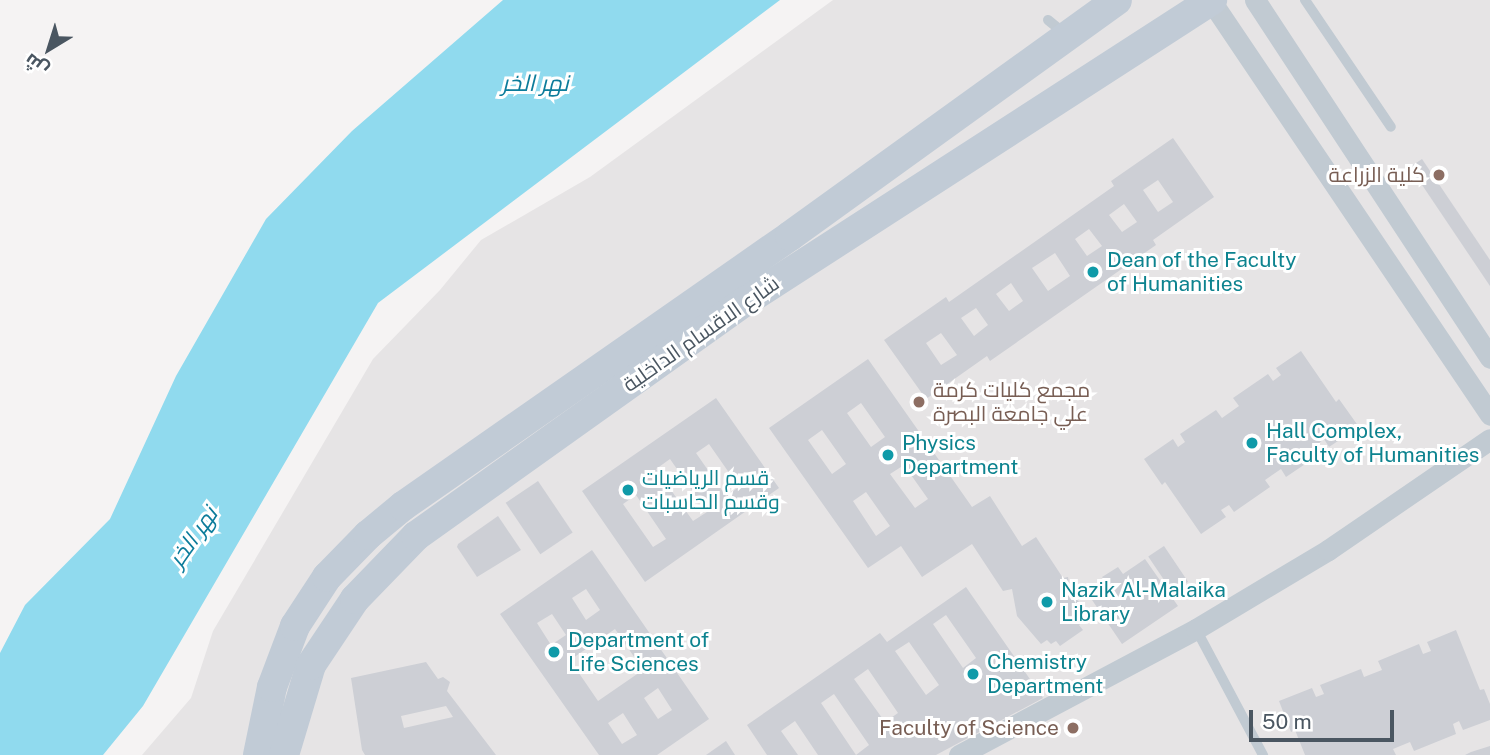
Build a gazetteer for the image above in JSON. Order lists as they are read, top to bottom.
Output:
{
  "streets": {
    "street": ["شارع الاقسام الداخلية"]
  },
  "water": ["نهر الخر"],
  "places": [
    "كلية الزراعة",
    "Dean of the Faculty of Humanities",
    "مجمع كليات كرمة علي جامعة البصرة",
    "Hall Complex, Faculty of Humanities",
    "Physics Department",
    "قسم الرياضيات وقسم الحاسبات",
    "Nazik Al-Malaika Library",
    "Department of Life Sciences",
    "Chemistry Department",
    "Faculty of Science"
  ],
  "scale_bar": "50 m",
  "north": "bottom left"
}
